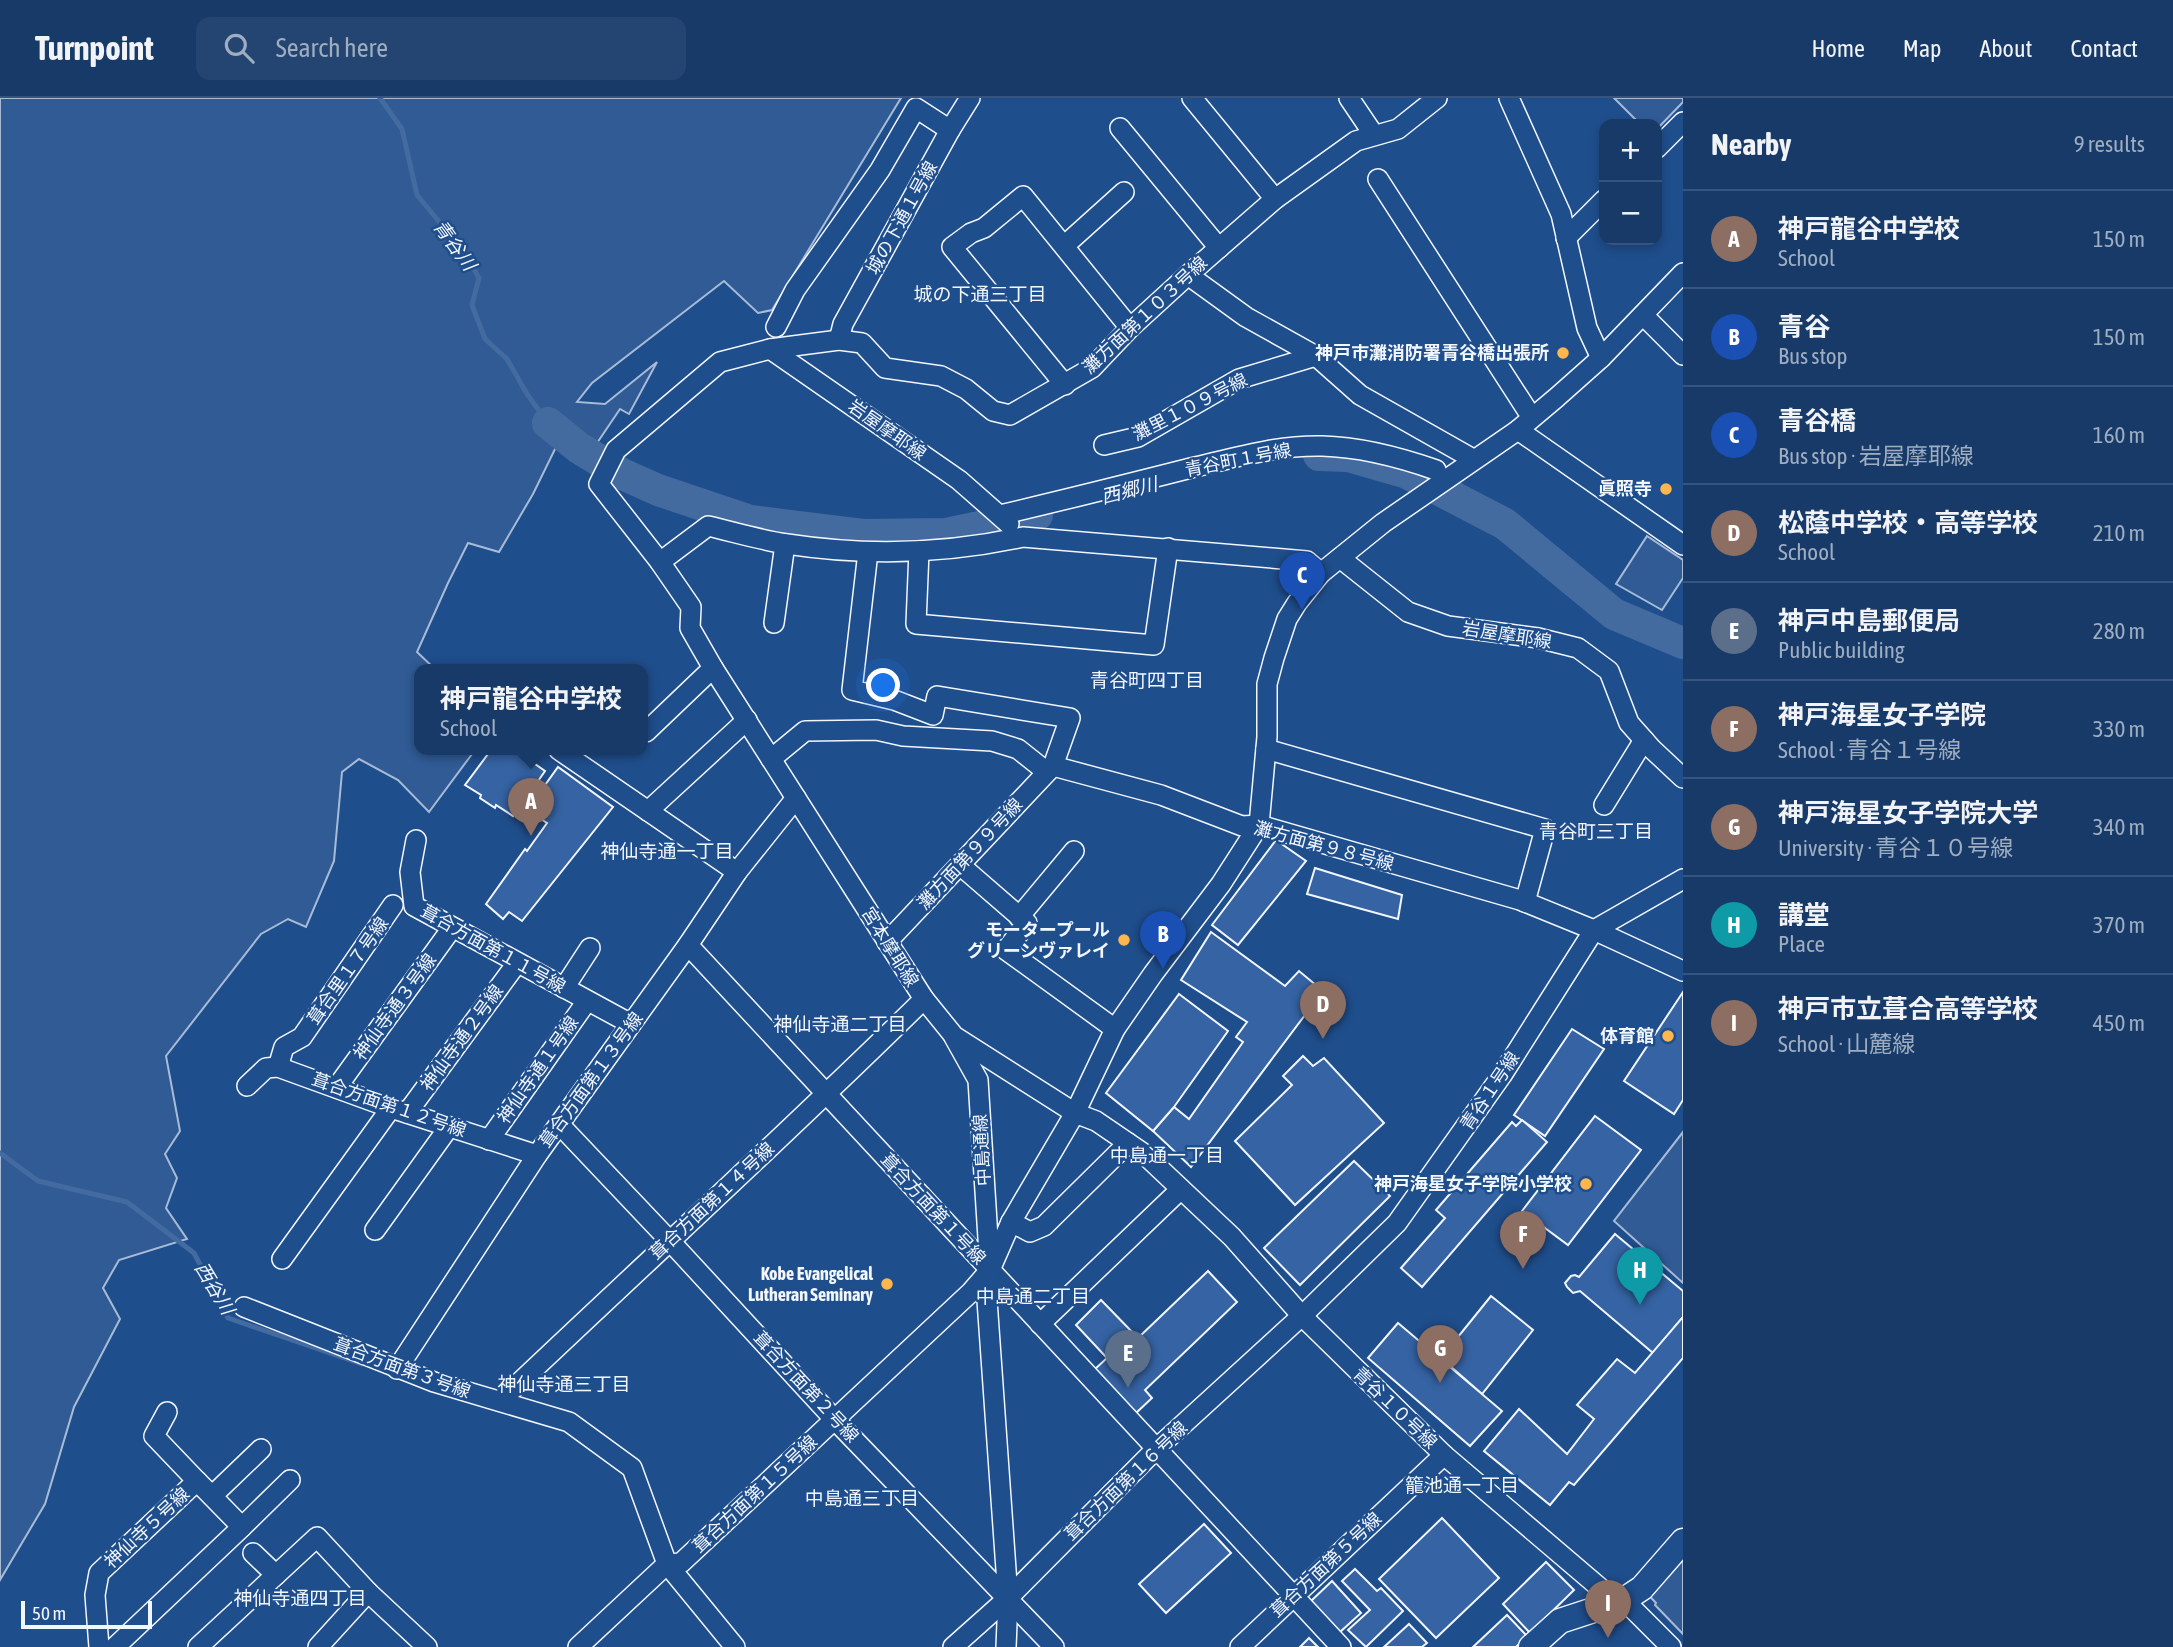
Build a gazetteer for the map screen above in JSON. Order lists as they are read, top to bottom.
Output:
{
  "streets": {
    "street": [
      "城の下通１号線",
      "灘方面第１０３号線",
      "灘里１０９号線",
      "岩屋摩耶線",
      "青谷町１号線",
      "灘方面第９８号線",
      "灘方面第９９号線",
      "宮本摩耶線",
      "葺合方面第１１号線",
      "葺合里１７号線",
      "神仙寺通３号線",
      "神仙寺通２号線",
      "神仙寺通１号線",
      "葺合方面第１３号線",
      "青谷１号線",
      "葺合方面第１２号線",
      "中島通線",
      "葺合方面第１４号線",
      "葺合方面第１号線",
      "葺合方面第３号線",
      "葺合方面第２号線",
      "青谷１０号線",
      "葺合方面第１６号線",
      "葺合方面第１５号線",
      "神仙寺５号線",
      "葺合方面第５号線"
    ]
  },
  "crossings": [
    ["城の下通１号線", "灘方面第１０３号線"],
    ["灘方面第１０３号線", "岩屋摩耶線"],
    ["灘方面第１０３号線", "宮本摩耶線"],
    ["岩屋摩耶線", "青谷町１号線"],
    ["灘方面第９８号線", "灘方面第９９号線"],
    ["灘方面第９８号線", "宮本摩耶線"],
    ["灘方面第９８号線", "青谷１号線"],
    ["灘方面第９９号線", "宮本摩耶線"],
    ["宮本摩耶線", "葺合方面第１３号線"],
    ["宮本摩耶線", "青谷１号線"],
    ["宮本摩耶線", "中島通線"],
    ["宮本摩耶線", "葺合方面第１４号線"],
    ["宮本摩耶線", "青谷１０号線"],
    ["宮本摩耶線", "葺合方面第１６号線"],
    ["葺合方面第１１号線", "神仙寺通３号線"],
    ["葺合方面第１１号線", "神仙寺通２号線"],
    ["葺合方面第１１号線", "神仙寺通１号線"],
    ["葺合方面第１１号線", "葺合方面第１３号線"],
    ["葺合里１７号線", "葺合方面第１２号線"],
    ["神仙寺通３号線", "葺合方面第１２号線"],
    ["神仙寺通２号線", "葺合方面第１２号線"],
    ["神仙寺通１号線", "葺合方面第１２号線"],
    ["葺合方面第１３号線", "葺合方面第１２号線"],
    ["葺合方面第１３号線", "葺合方面第１号線"],
    ["葺合方面第１３号線", "葺合方面第３号線"],
    ["葺合方面第１３号線", "葺合方面第２号線"],
    ["青谷１号線", "青谷１０号線"],
    ["青谷１号線", "葺合方面第１６号線"],
    ["中島通線", "葺合方面第１号線"],
    ["中島通線", "葺合方面第１５号線"],
    ["葺合方面第１４号線", "葺合方面第１号線"],
    ["葺合方面第１４号線", "葺合方面第３号線"],
    ["葺合方面第１４号線", "葺合方面第２号線"],
    ["葺合方面第１号線", "葺合方面第１６号線"],
    ["葺合方面第１号線", "葺合方面第１５号線"],
    ["葺合方面第１号線", "葺合方面第５号線"],
    ["葺合方面第３号線", "葺合方面第１５号線"],
    ["葺合方面第２号線", "葺合方面第１６号線"],
    ["葺合方面第２号線", "葺合方面第１５号線"],
    ["青谷１０号線", "葺合方面第１６号線"],
    ["青谷１０号線", "葺合方面第５号線"]
  ],
  "districts": [
    "城の下通三丁目",
    "青谷町四丁目",
    "青谷町三丁目",
    "神仙寺通一丁目",
    "神仙寺通二丁目",
    "中島通一丁目",
    "中島通二丁目",
    "神仙寺通三丁目",
    "籠池通一丁目",
    "中島通三丁目",
    "神仙寺通四丁目"
  ],
  "water": ["青谷川", "西郷川", "西谷川"],
  "places": [
    "神戸市灘消防署青谷橋出張所",
    "眞照寺",
    "モータープール グリーンヴァレイ",
    "体育館",
    "神戸海星女子学院小学校",
    "Kobe Evangelical Lutheran Seminary"
  ],
  "scale_bar": "50 m",
  "page": {
    "header": "Turnpoint",
    "search": "Search here",
    "nav": [
      "Home",
      "Map",
      "About",
      "Contact"
    ],
    "heading": ["Nearby", "9 results"],
    "map_buttons": ["+", "−"],
    "list": [
      {
        "mark": "A",
        "name": "神戸龍谷中学校",
        "note": "School",
        "value": "150 m"
      },
      {
        "mark": "B",
        "name": "青谷",
        "note": "Bus stop",
        "value": "150 m"
      },
      {
        "mark": "C",
        "name": "青谷橋",
        "note": "Bus stop · 岩屋摩耶線",
        "value": "160 m"
      },
      {
        "mark": "D",
        "name": "松蔭中学校・高等学校",
        "note": "School",
        "value": "210 m"
      },
      {
        "mark": "E",
        "name": "神戸中島郵便局",
        "note": "Public building",
        "value": "280 m"
      },
      {
        "mark": "F",
        "name": "神戸海星女子学院",
        "note": "School · 青谷１号線",
        "value": "330 m"
      },
      {
        "mark": "G",
        "name": "神戸海星女子学院大学",
        "note": "University · 青谷１０号線",
        "value": "340 m"
      },
      {
        "mark": "H",
        "name": "講堂",
        "note": "Place",
        "value": "370 m"
      },
      {
        "mark": "I",
        "name": "神戸市立葺合高等学校",
        "note": "School · 山麓線",
        "value": "450 m"
      }
    ],
    "pins": [
      "C",
      "A",
      "B",
      "D",
      "F",
      "H",
      "G",
      "E",
      "I"
    ],
    "popup": ["神戸龍谷中学校", "School"],
    "scale": "50 m"
  }
}
